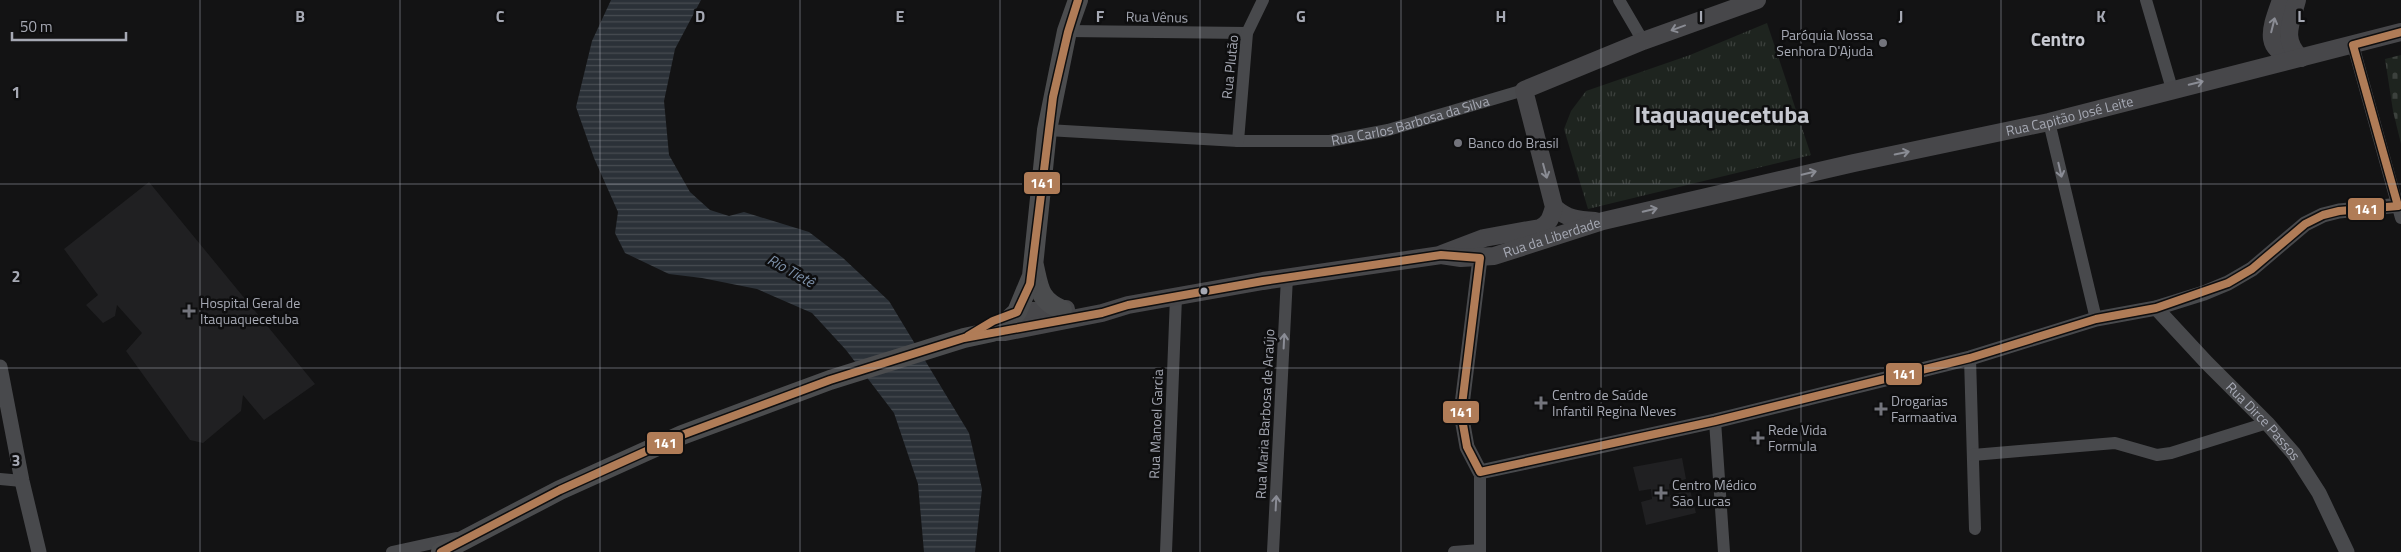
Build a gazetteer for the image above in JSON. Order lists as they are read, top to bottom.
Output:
{
  "streets": {
    "main road": ["Rua Capitão José Leite", "Rua Carlos Barbosa da Silva", "Rua da Liberdade"],
    "street": [
      "Rua Vênus",
      "Rua Plutão",
      "Rua Maria Barbosa de Araújo",
      "Rua Dirce Passos",
      "Rua Manoel Garcia"
    ]
  },
  "crossings": [
    ["Rua Vênus", "Rua Plutão"],
    ["Rua Plutão", "Rua Carlos Barbosa da Silva"],
    ["Rua Capitão José Leite", "Rua da Liberdade"],
    ["Rua da Liberdade", "Rua Maria Barbosa de Araújo"],
    ["Rua da Liberdade", "Rua Manoel Garcia"]
  ],
  "one_way": ["Rua Capitão José Leite", "Rua Maria Barbosa de Araújo"],
  "districts": ["Centro", "Itaquaquecetuba"],
  "water": ["Rio Tietê"],
  "places": {
    "other": ["Paróquia Nossa Senhora D'Ajuda", "Banco do Brasil"],
    "health": [
      "Hospital Geral de Itaquaquecetuba",
      "Centro de Saúde Infantil Regina Neves",
      "Drogarias Farmaativa",
      "Rede Vida Formula",
      "Centro Médico São Lucas"
    ]
  },
  "lines": ["transit line 141"],
  "scale_bar": "50 m",
  "grid": {
    "columns": [
      "B",
      "C",
      "D",
      "E",
      "F",
      "G",
      "H",
      "I",
      "J",
      "K",
      "L"
    ],
    "rows": ["1", "2", "3"]
  }
}
